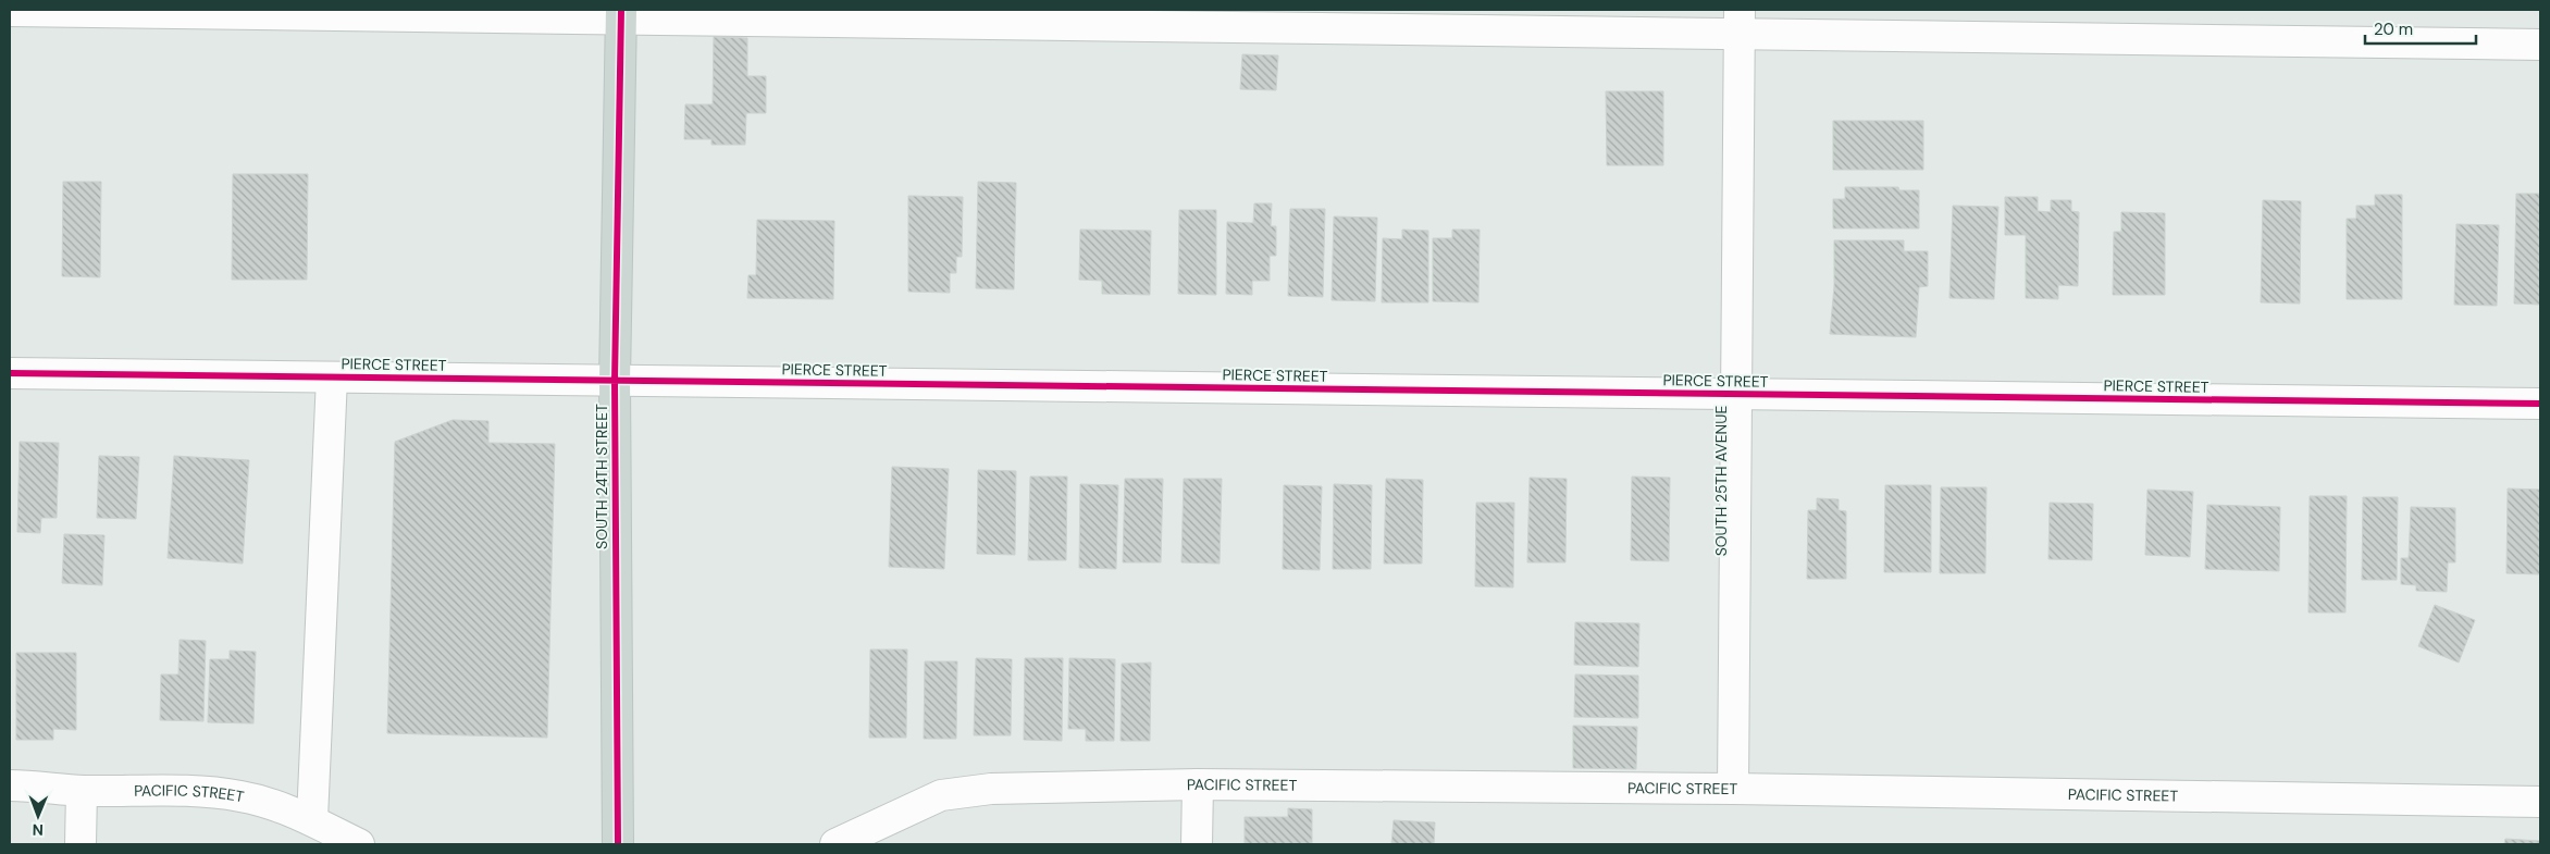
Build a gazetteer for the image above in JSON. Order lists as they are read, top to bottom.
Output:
{
  "streets": {
    "main road": ["SOUTH 24TH STREET"],
    "street": ["PIERCE STREET", "SOUTH 25TH AVENUE", "PACIFIC STREET"]
  },
  "crossings": [
    ["PIERCE STREET", "SOUTH 24TH STREET"],
    ["PIERCE STREET", "SOUTH 25TH AVENUE"],
    ["SOUTH 25TH AVENUE", "PACIFIC STREET"]
  ],
  "scale_bar": "20 m",
  "north": "bottom"
}
